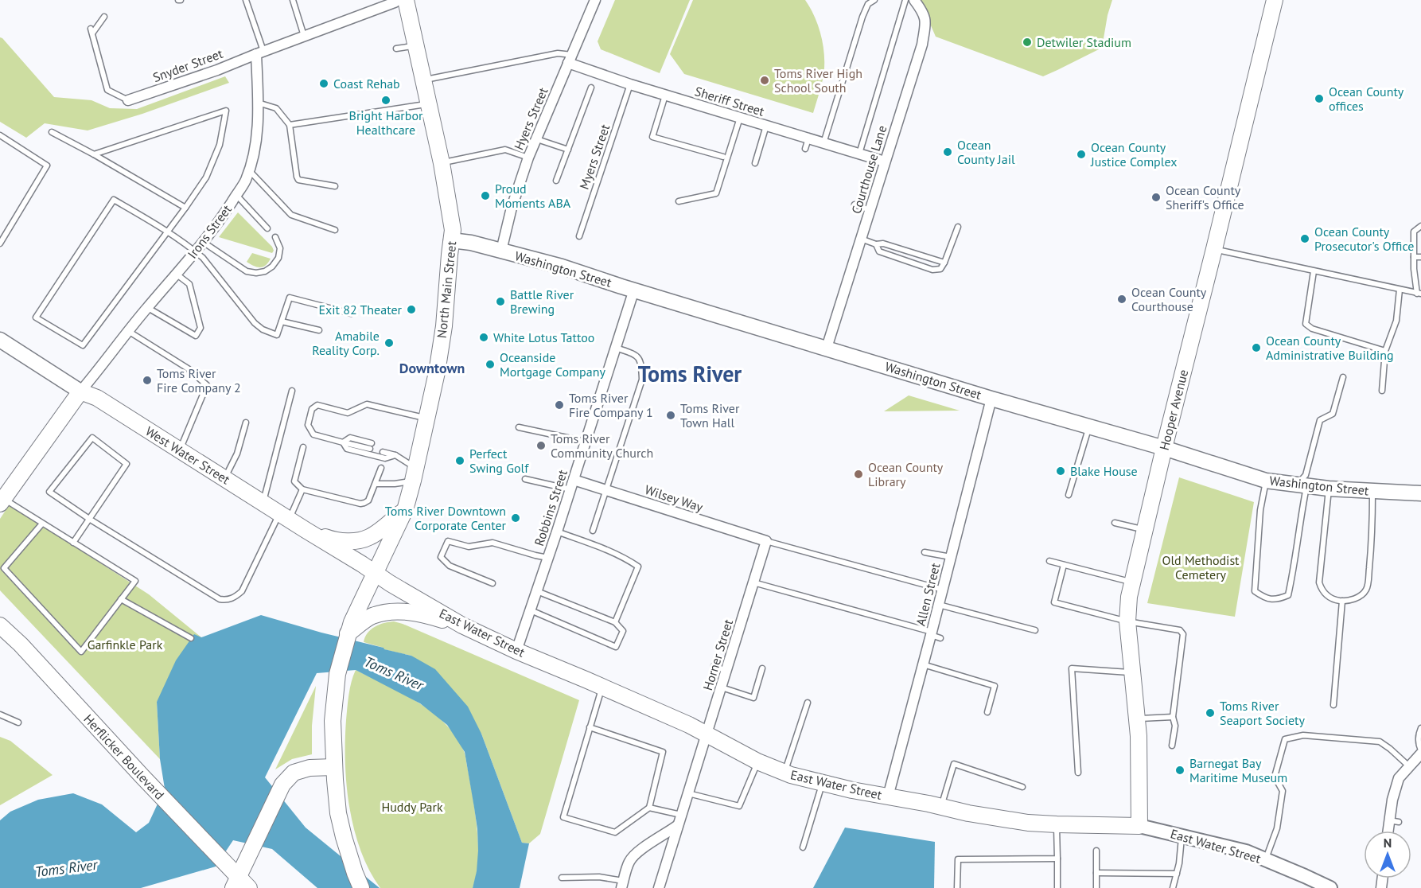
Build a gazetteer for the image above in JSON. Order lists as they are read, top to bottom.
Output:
{
  "streets": {
    "main road": [
      "Irons Street",
      "Washington Street",
      "North Main Street",
      "Hooper Avenue",
      "West Water Street",
      "East Water Street",
      "Herflicker Boulevard"
    ],
    "street": [
      "Snyder Street",
      "Sheriff Street",
      "Hyers Street",
      "Courthouse Lane",
      "Wilsey Way",
      "Robbins Street",
      "Allen Street",
      "Horner Street"
    ],
    "lane": ["Myers Street"]
  },
  "crossings": [
    ["Snyder Street", "Irons Street"],
    ["Sheriff Street", "Hyers Street"],
    ["Sheriff Street", "Myers Street"],
    ["Sheriff Street", "Courthouse Lane"],
    ["Hyers Street", "Washington Street"],
    ["Courthouse Lane", "Washington Street"],
    ["Irons Street", "West Water Street"],
    ["Washington Street", "North Main Street"],
    ["Washington Street", "Hooper Avenue"],
    ["Washington Street", "Robbins Street"],
    ["Washington Street", "Allen Street"],
    ["North Main Street", "West Water Street"],
    ["North Main Street", "East Water Street"],
    ["Hooper Avenue", "East Water Street"],
    ["West Water Street", "East Water Street"],
    ["Wilsey Way", "Robbins Street"],
    ["Wilsey Way", "Horner Street"],
    ["Robbins Street", "East Water Street"],
    ["Allen Street", "East Water Street"],
    ["East Water Street", "Horner Street"]
  ],
  "districts": ["Downtown", "Toms River"],
  "water": ["Toms River"],
  "parks": ["Old Methodist Cemetery", "Garfinkle Park", "Huddy Park"],
  "places": [
    "Detwiler Stadium",
    "Toms River High School South",
    "Coast Rehab",
    "Ocean County offices",
    "Bright Harbor Healthcare",
    "Ocean County Jail",
    "Ocean County Justice Complex",
    "Proud Moments ABA",
    "Ocean County Sheriff's Office",
    "Ocean County Prosecutor's Office",
    "Ocean County Courthouse",
    "Battle River Brewing",
    "Exit 82 Theater",
    "White Lotus Tattoo",
    "Amabile Reality Corp.",
    "Ocean County Administrative Building",
    "Oceanside Mortgage Company",
    "Toms River Fire Company 2",
    "Toms River Fire Company 1",
    "Toms River Town Hall",
    "Toms River Community Church",
    "Perfect Swing Golf",
    "Blake House",
    "Ocean County Library",
    "Toms River Downtown Corporate Center",
    "Toms River Seaport Society",
    "Barnegat Bay Maritime Museum"
  ],
  "north": "top"
}
